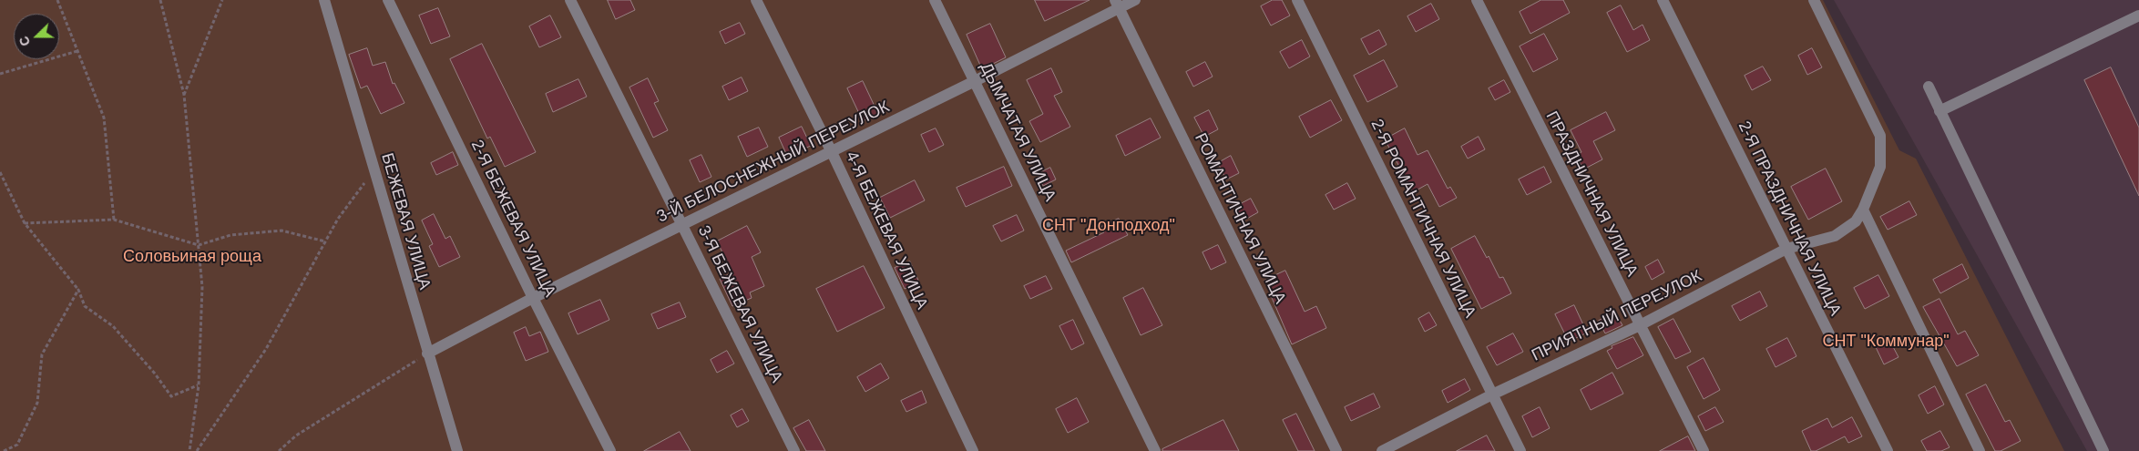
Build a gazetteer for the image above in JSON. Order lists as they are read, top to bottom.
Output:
{
  "streets": {
    "street": [
      "ДЫМЧАТАЯ УЛИЦА",
      "3-Й БЕЛОСНЕЖНЫЙ ПЕРЕУЛОК",
      "ПРАЗДНИЧНАЯ УЛИЦА",
      "2-Я БЕЖЕВАЯ УЛИЦА",
      "РОМАНТИЧНАЯ УЛИЦА",
      "2-Я РОМАНТИЧНАЯ УЛИЦА",
      "2-Я ПРАЗДНИЧНАЯ УЛИЦА",
      "БЕЖЕВАЯ УЛИЦА",
      "4-Я БЕЖЕВАЯ УЛИЦА",
      "3-Я БЕЖЕВАЯ УЛИЦА",
      "ПРИЯТНЫЙ ПЕРЕУЛОК"
    ]
  },
  "crossings": [
    ["ДЫМЧАТАЯ УЛИЦА", "3-Й БЕЛОСНЕЖНЫЙ ПЕРЕУЛОК"],
    ["3-Й БЕЛОСНЕЖНЫЙ ПЕРЕУЛОК", "2-Я БЕЖЕВАЯ УЛИЦА"],
    ["3-Й БЕЛОСНЕЖНЫЙ ПЕРЕУЛОК", "РОМАНТИЧНАЯ УЛИЦА"],
    ["3-Й БЕЛОСНЕЖНЫЙ ПЕРЕУЛОК", "БЕЖЕВАЯ УЛИЦА"],
    ["3-Й БЕЛОСНЕЖНЫЙ ПЕРЕУЛОК", "4-Я БЕЖЕВАЯ УЛИЦА"],
    ["3-Й БЕЛОСНЕЖНЫЙ ПЕРЕУЛОК", "3-Я БЕЖЕВАЯ УЛИЦА"],
    ["ПРАЗДНИЧНАЯ УЛИЦА", "ПРИЯТНЫЙ ПЕРЕУЛОК"],
    ["2-Я РОМАНТИЧНАЯ УЛИЦА", "ПРИЯТНЫЙ ПЕРЕУЛОК"],
    ["2-Я ПРАЗДНИЧНАЯ УЛИЦА", "ПРИЯТНЫЙ ПЕРЕУЛОК"]
  ],
  "parks": ["СНТ \"Донподход\"", "Соловьиная роща", "СНТ \"Коммунар\""],
  "north": "left"
}
